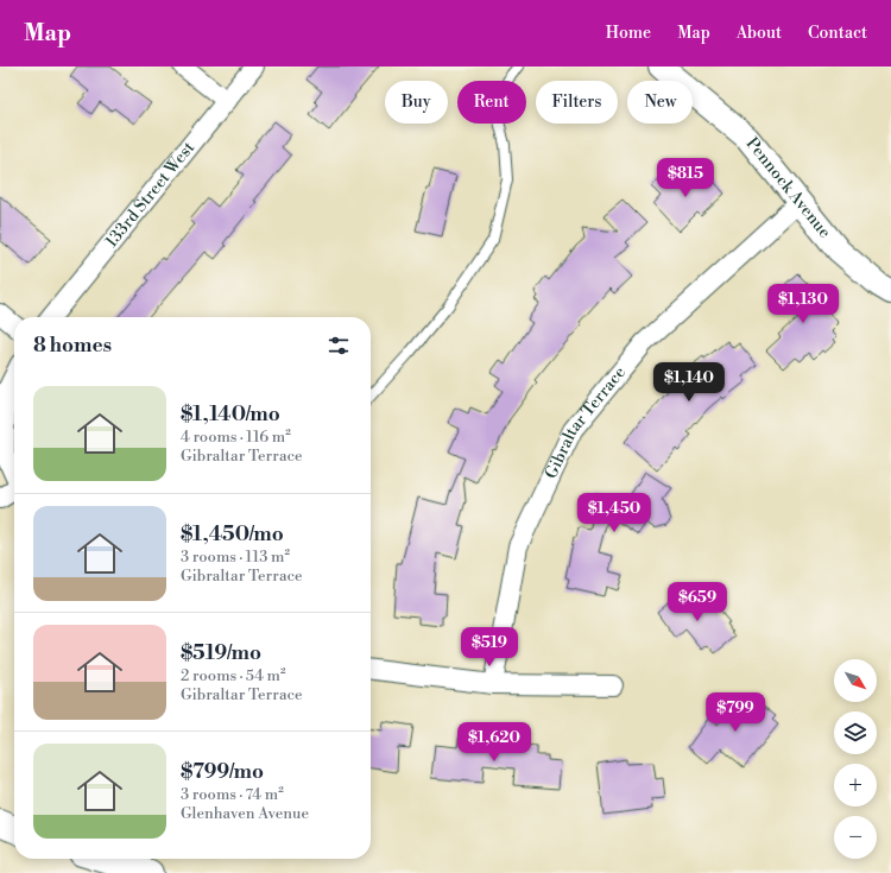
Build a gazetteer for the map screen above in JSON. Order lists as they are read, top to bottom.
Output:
{
  "streets": {
    "street": ["Pennock Avenue", "133rd Street West", "Gibraltar Terrace"]
  },
  "crossings": [
    ["Pennock Avenue", "Gibraltar Terrace"]
  ],
  "north": "bottom right",
  "page": {
    "header": "Map",
    "nav": [
      "Home",
      "Map",
      "About",
      "Contact"
    ],
    "chip": [
      "Buy",
      "Rent",
      "Filters",
      "New"
    ],
    "price": [
      "$815",
      "$1,130",
      "$1,140",
      "$1,450",
      "$659",
      "$519",
      "$799",
      "$1,620"
    ],
    "heading": "8 homes",
    "list": [
      {
        "name": "$1,140/mo",
        "note": "4 rooms · 116 m² · Gibraltar Terrace"
      },
      {
        "name": "$1,450/mo",
        "note": "3 rooms · 113 m² · Gibraltar Terrace"
      },
      {
        "name": "$519/mo",
        "note": "2 rooms · 54 m² · Gibraltar Terrace"
      },
      {
        "name": "$799/mo",
        "note": "3 rooms · 74 m² · Glenhaven Avenue"
      }
    ],
    "map_buttons": ["+", "−"]
  }
}
